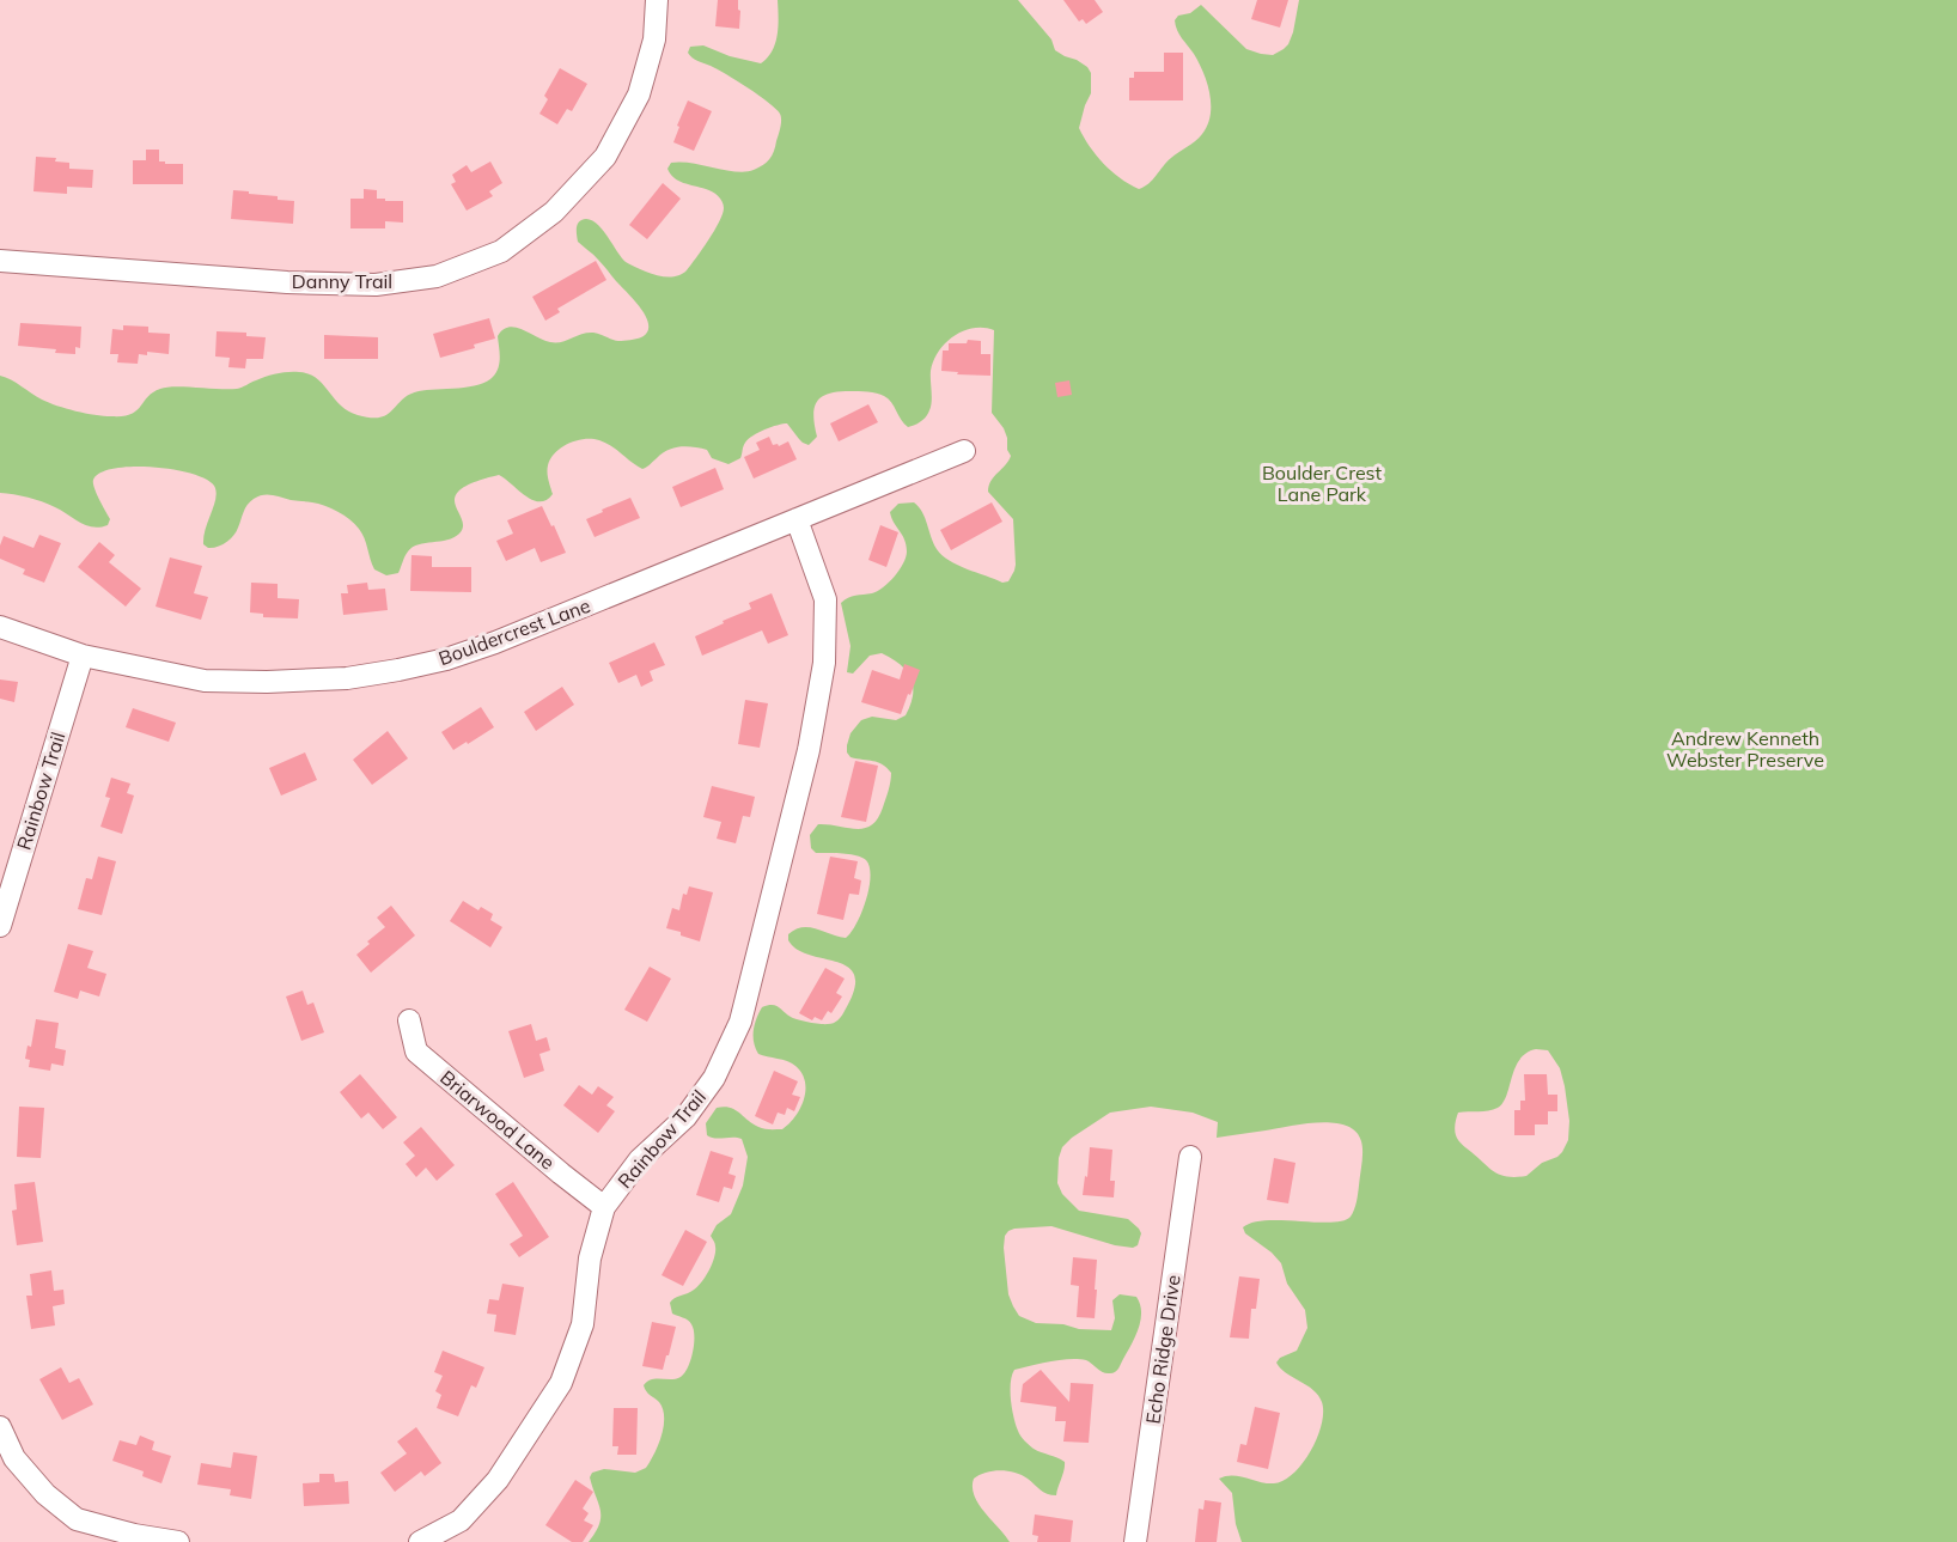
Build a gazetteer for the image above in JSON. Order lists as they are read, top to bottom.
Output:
{
  "streets": {
    "street": [
      "Danny Trail",
      "Bouldercrest Lane",
      "Rainbow Trail",
      "Briarwood Lane",
      "Echo Ridge Drive"
    ]
  },
  "crossings": [
    ["Bouldercrest Lane", "Rainbow Trail"],
    ["Rainbow Trail", "Briarwood Lane"]
  ],
  "parks": ["Boulder Crest Lane Park", "Andrew Kenneth Webster Preserve"]
}
